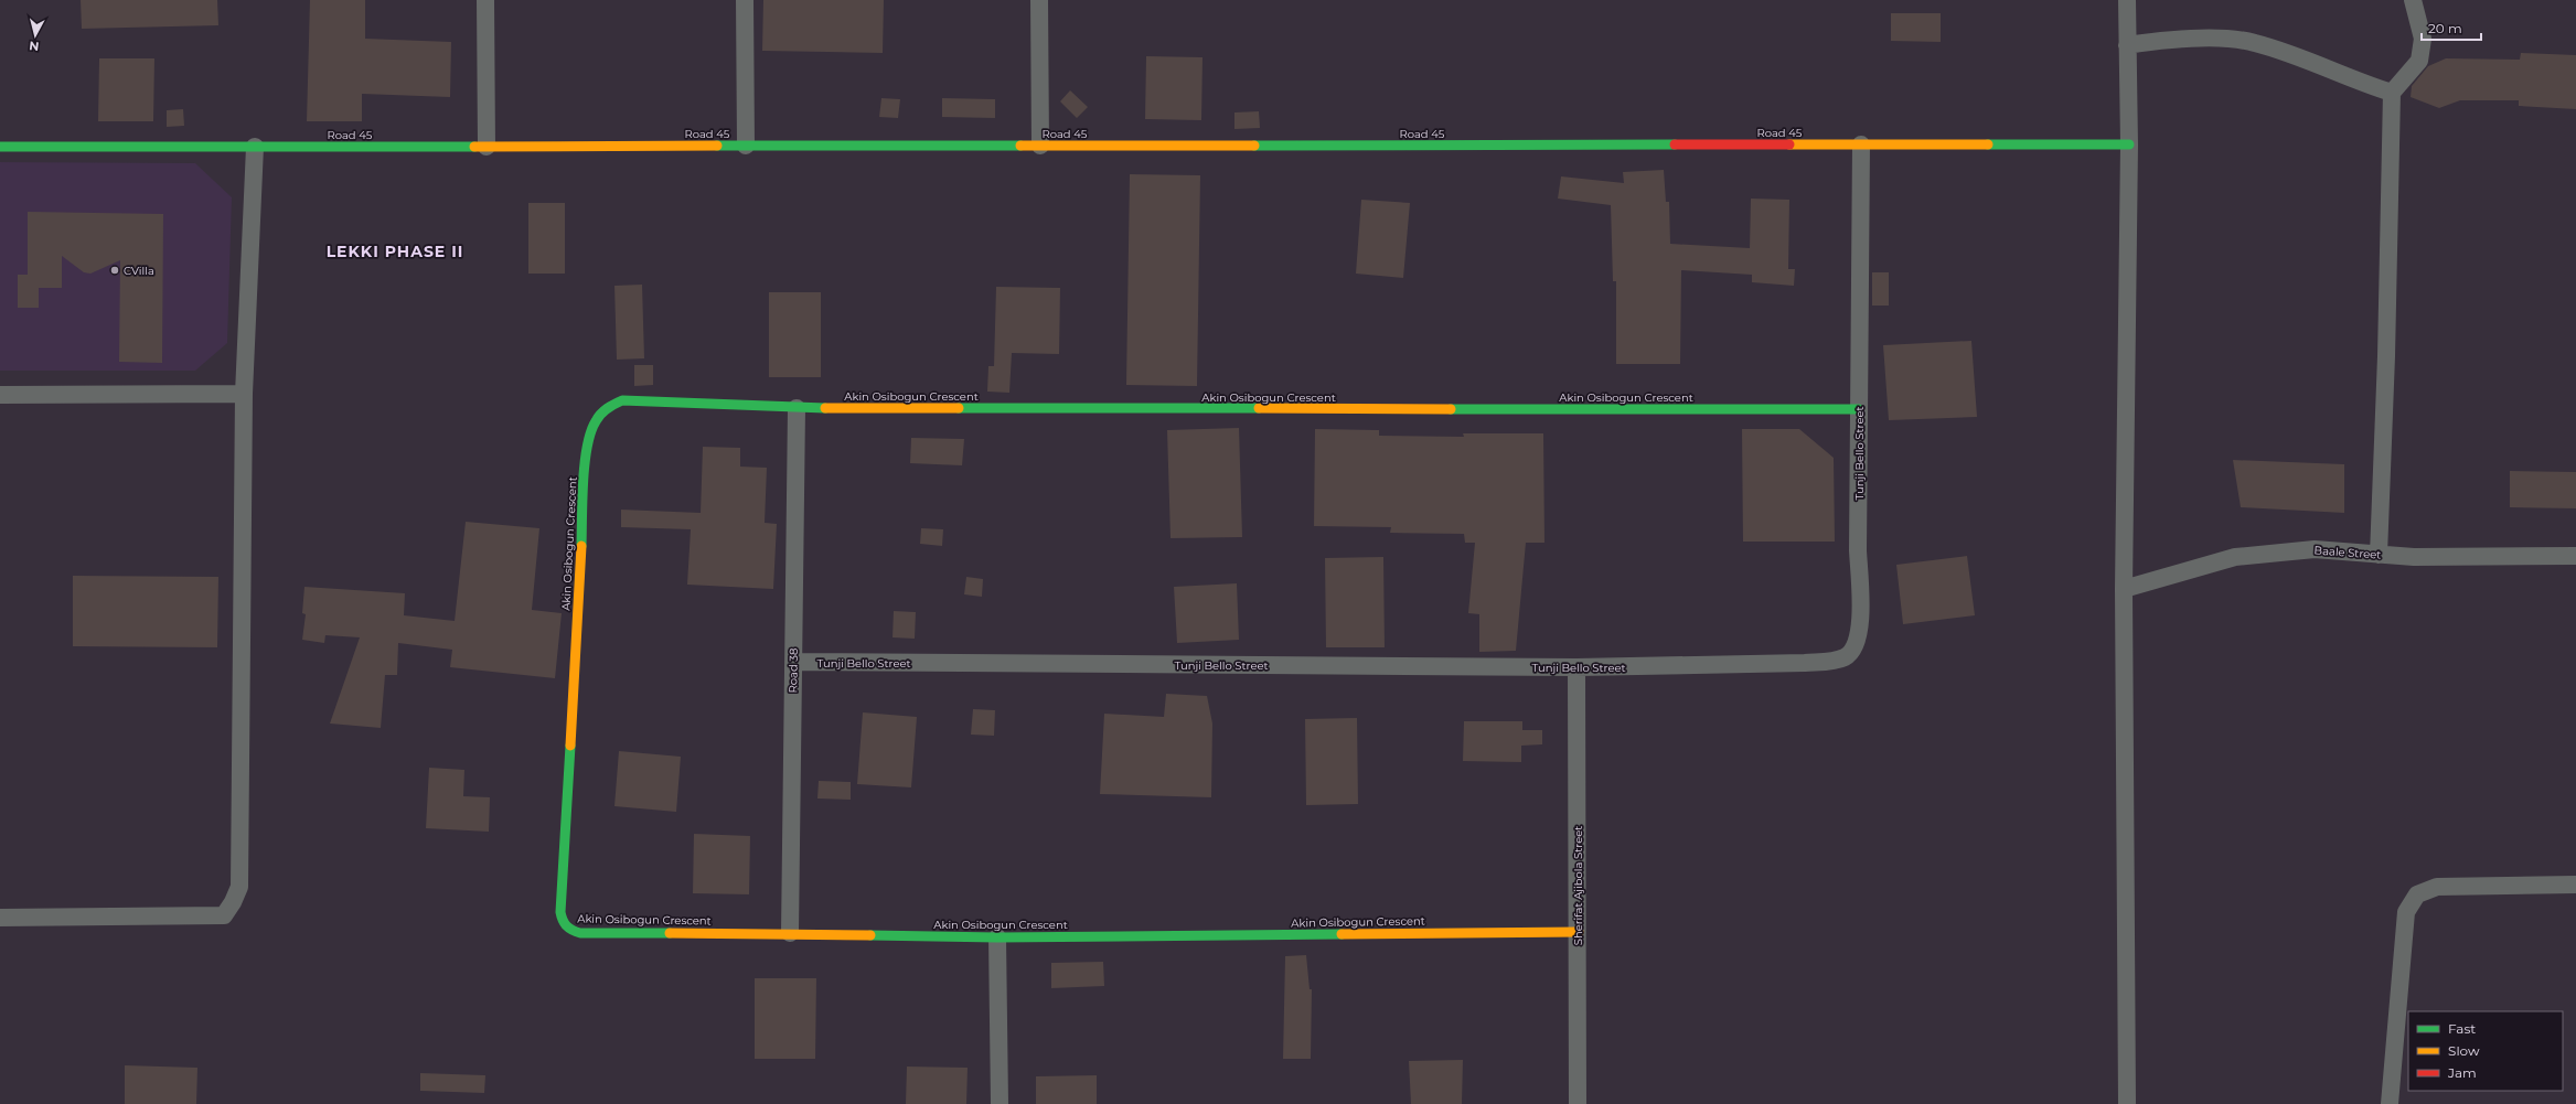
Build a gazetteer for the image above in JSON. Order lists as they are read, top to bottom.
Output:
{
  "streets": {
    "street": [
      "Road 45",
      "Akin Osibogun Crescent",
      "Tunji Bello Street",
      "Baale Street",
      "Road 38",
      "Sherifat Ajibola Street"
    ]
  },
  "crossings": [
    ["Road 45", "Tunji Bello Street"],
    ["Akin Osibogun Crescent", "Tunji Bello Street"],
    ["Akin Osibogun Crescent", "Road 38"],
    ["Akin Osibogun Crescent", "Sherifat Ajibola Street"],
    ["Tunji Bello Street", "Road 38"],
    ["Tunji Bello Street", "Sherifat Ajibola Street"]
  ],
  "districts": ["LEKKI PHASE II"],
  "places": ["CVilla"],
  "legend": ["Fast", "Slow", "Jam"],
  "scale_bar": "20 m",
  "north": "bottom"
}
